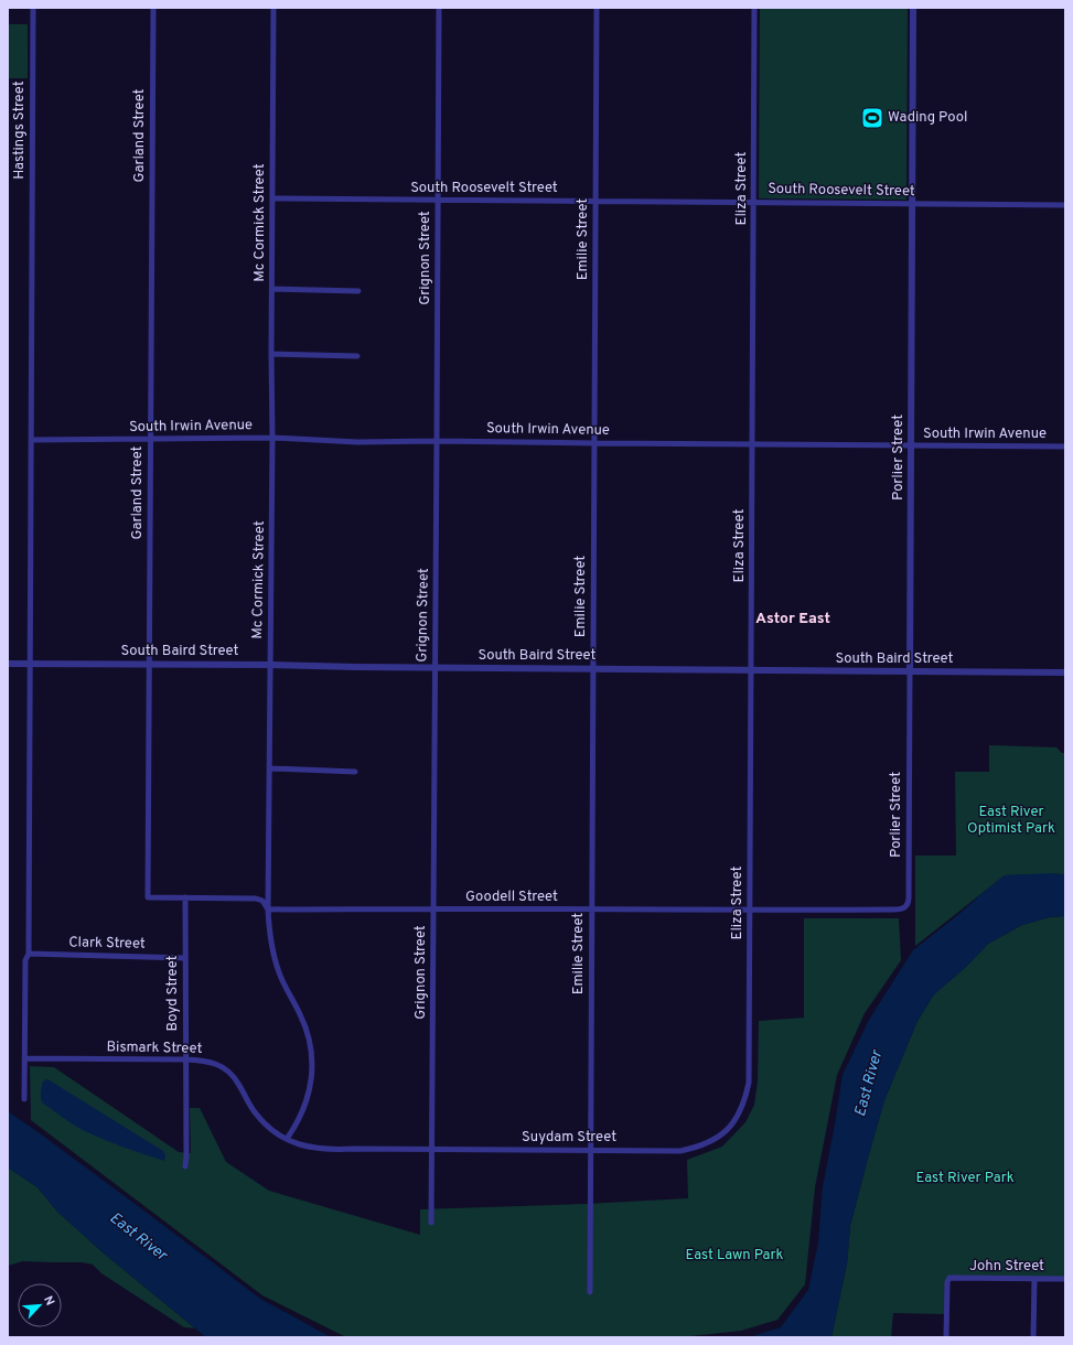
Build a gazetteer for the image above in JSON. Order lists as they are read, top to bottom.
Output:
{
  "streets": {
    "street": [
      "Hastings Street",
      "Garland Street",
      "South Roosevelt Street",
      "Eliza Street",
      "Mc Cormick Street",
      "Emilie Street",
      "Grignon Street",
      "South Irwin Avenue",
      "Porlier Street",
      "South Baird Street",
      "Goodell Street",
      "Clark Street",
      "Boyd Street",
      "Bismark Street",
      "Suydam Street",
      "John Street"
    ]
  },
  "crossings": [
    ["Hastings Street", "South Irwin Avenue"],
    ["Hastings Street", "South Baird Street"],
    ["Hastings Street", "Clark Street"],
    ["Hastings Street", "Bismark Street"],
    ["Garland Street", "South Irwin Avenue"],
    ["Garland Street", "South Baird Street"],
    ["Garland Street", "Boyd Street"],
    ["South Roosevelt Street", "Eliza Street"],
    ["South Roosevelt Street", "Mc Cormick Street"],
    ["South Roosevelt Street", "Emilie Street"],
    ["South Roosevelt Street", "Grignon Street"],
    ["South Roosevelt Street", "Porlier Street"],
    ["Eliza Street", "South Irwin Avenue"],
    ["Eliza Street", "South Baird Street"],
    ["Eliza Street", "Goodell Street"],
    ["Eliza Street", "Suydam Street"],
    ["Mc Cormick Street", "South Irwin Avenue"],
    ["Mc Cormick Street", "South Baird Street"],
    ["Mc Cormick Street", "Goodell Street"],
    ["Mc Cormick Street", "Bismark Street"],
    ["Emilie Street", "South Irwin Avenue"],
    ["Emilie Street", "South Baird Street"],
    ["Emilie Street", "Goodell Street"],
    ["Emilie Street", "Suydam Street"],
    ["Grignon Street", "South Irwin Avenue"],
    ["Grignon Street", "South Baird Street"],
    ["Grignon Street", "Goodell Street"],
    ["Grignon Street", "Suydam Street"],
    ["South Irwin Avenue", "Porlier Street"],
    ["Porlier Street", "South Baird Street"],
    ["Porlier Street", "Goodell Street"],
    ["Clark Street", "Boyd Street"],
    ["Boyd Street", "Bismark Street"],
    ["Bismark Street", "Suydam Street"]
  ],
  "districts": ["Astor East"],
  "water": ["East River"],
  "parks": ["East River Optimist Park", "East River Park", "East Lawn Park"],
  "places": {
    "sports": ["Wading Pool"]
  },
  "north": "top right"
}
